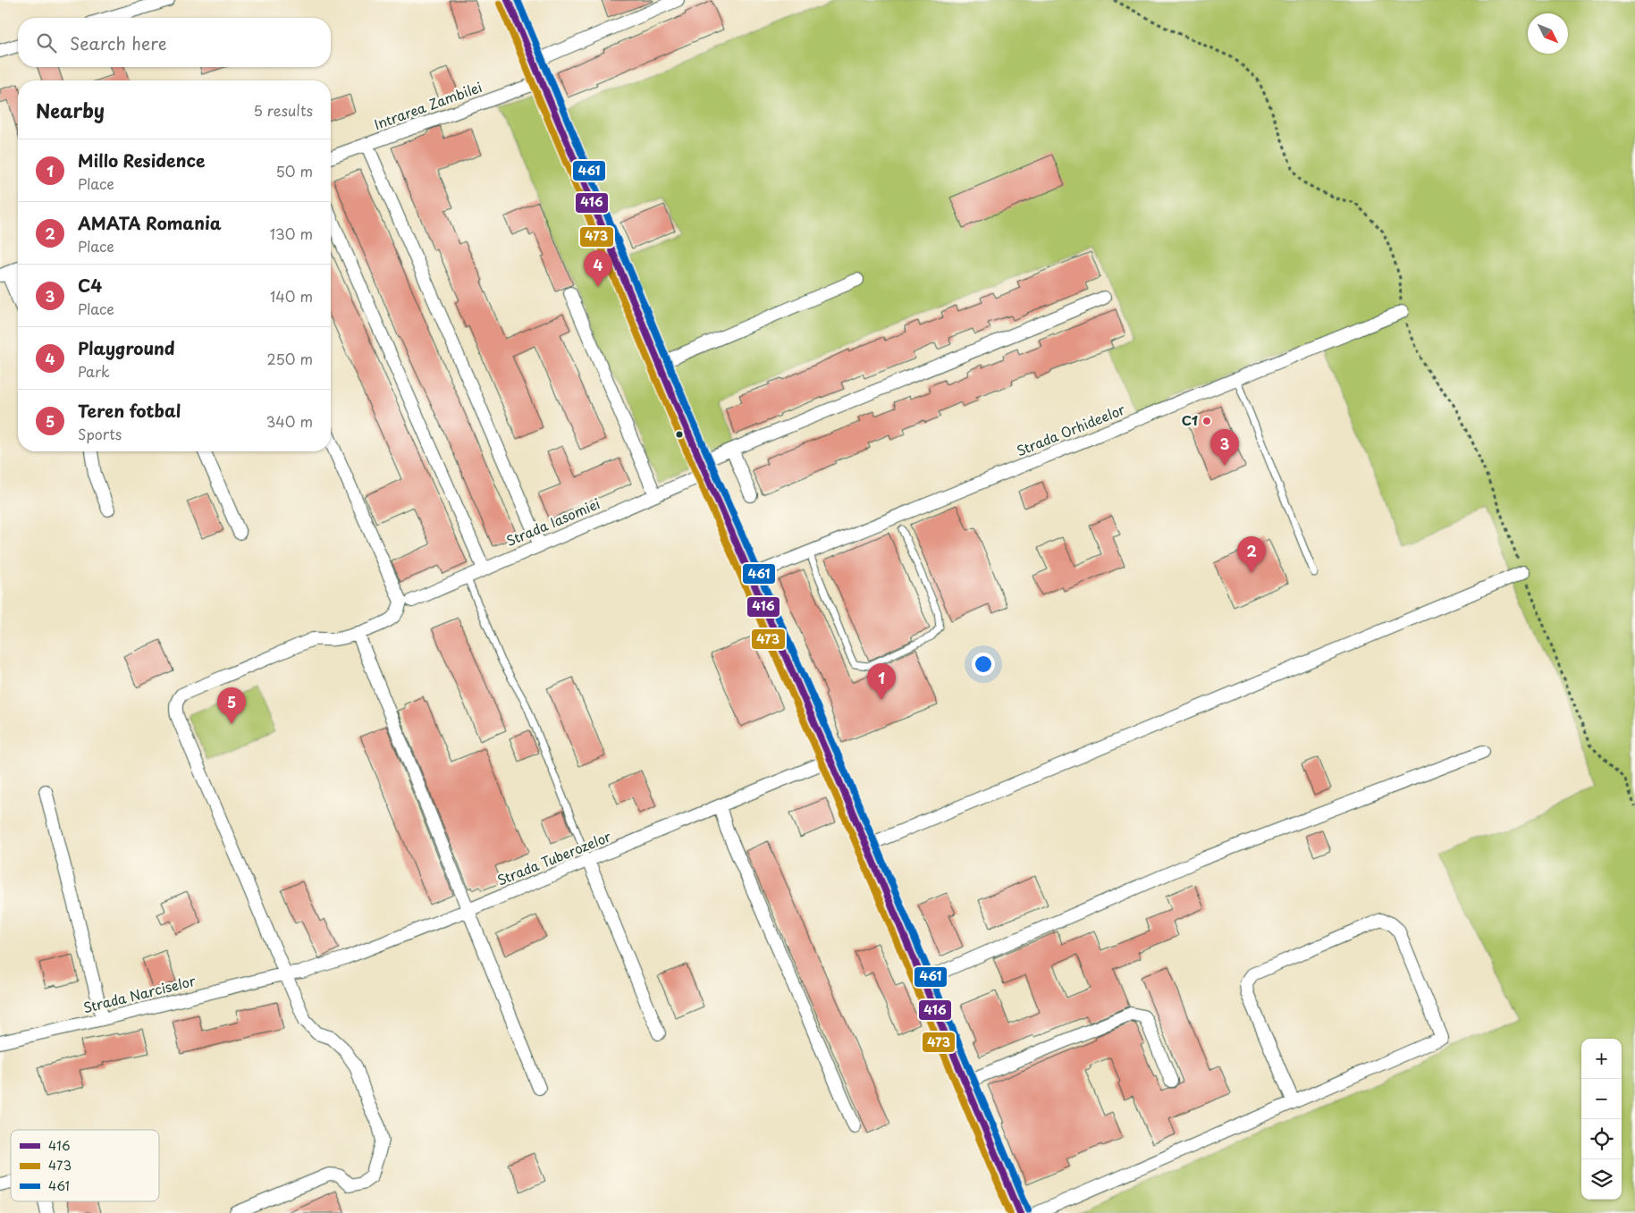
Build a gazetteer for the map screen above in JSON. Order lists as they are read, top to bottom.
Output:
{
  "streets": {
    "street": [
      "Intrarea Zambilei",
      "Strada Orhideelor",
      "Strada Iasomiei",
      "Strada Tuberozelor",
      "Strada Narciselor"
    ]
  },
  "crossings": [
    ["Strada Tuberozelor", "Strada Narciselor"]
  ],
  "places": ["C1"],
  "lines": ["transit line 416", "transit line 461", "transit line 473"],
  "legend": ["416", "473", "461"],
  "north": "bottom right",
  "page": {
    "search": "Search here",
    "heading": ["Nearby", "5 results"],
    "list": [
      {
        "mark": "1",
        "name": "Millo Residence",
        "note": "Place",
        "value": "50 m"
      },
      {
        "mark": "2",
        "name": "AMATA Romania",
        "note": "Place",
        "value": "130 m"
      },
      {
        "mark": "3",
        "name": "C4",
        "note": "Place",
        "value": "140 m"
      },
      {
        "mark": "4",
        "name": "Playground",
        "note": "Park",
        "value": "250 m"
      },
      {
        "mark": "5",
        "name": "Teren fotbal",
        "note": "Sports",
        "value": "340 m"
      }
    ],
    "pins": [
      "4",
      "3",
      "2",
      "1",
      "5"
    ],
    "map_buttons": ["+", "−"]
  }
}
